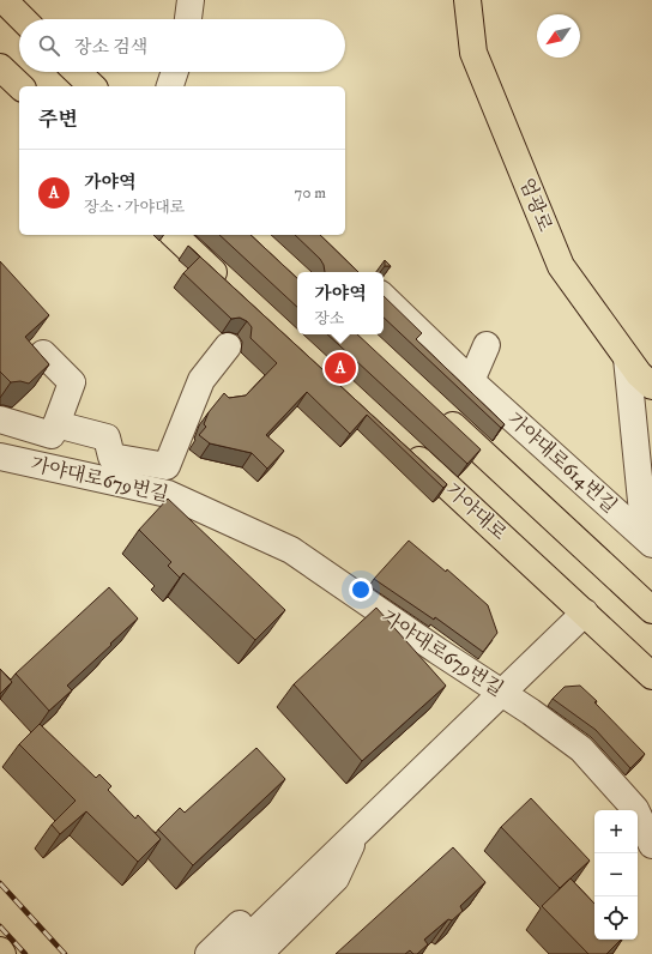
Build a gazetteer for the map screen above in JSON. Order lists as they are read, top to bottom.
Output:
{
  "streets": {
    "main road": ["엄광로", "가야대로"],
    "street": ["가야대로614번길", "가야대로679번길"]
  },
  "north": "bottom left",
  "page": {
    "search": "장소 검색",
    "heading": "주변",
    "list": [
      {
        "mark": "A",
        "name": "가야역",
        "note": "장소 · 가야대로",
        "value": "70 m"
      }
    ],
    "popup": ["가야역", "장소"],
    "pins": "A",
    "map_buttons": ["+", "−"]
  }
}
